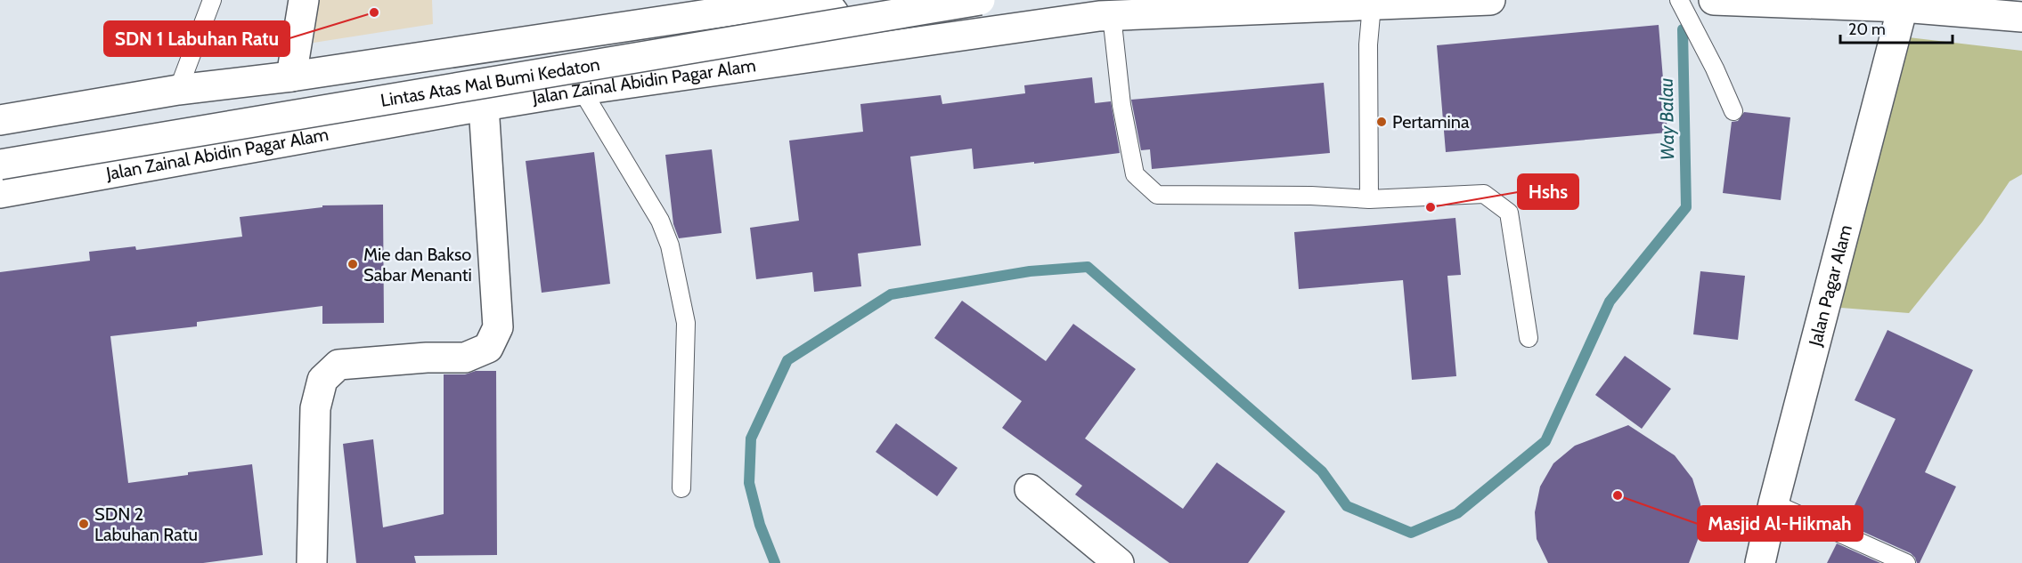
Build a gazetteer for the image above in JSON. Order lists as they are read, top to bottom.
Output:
{
  "streets": {
    "main road": ["Jalan Zainal Abidin Pagar Alam", "Lintas Atas Mal Bumi Kedaton", "Jalan Pagar Alam"]
  },
  "water": ["Way Balau"],
  "places": [
    "SDN 1 Labuhan Ratu",
    "Pertamina",
    "Hshs",
    "Mie dan Bakso Sabar Menanti",
    "Masjid Al-Hikmah",
    "SDN 2 Labuhan Ratu"
  ],
  "scale_bar": "20 m"
}
